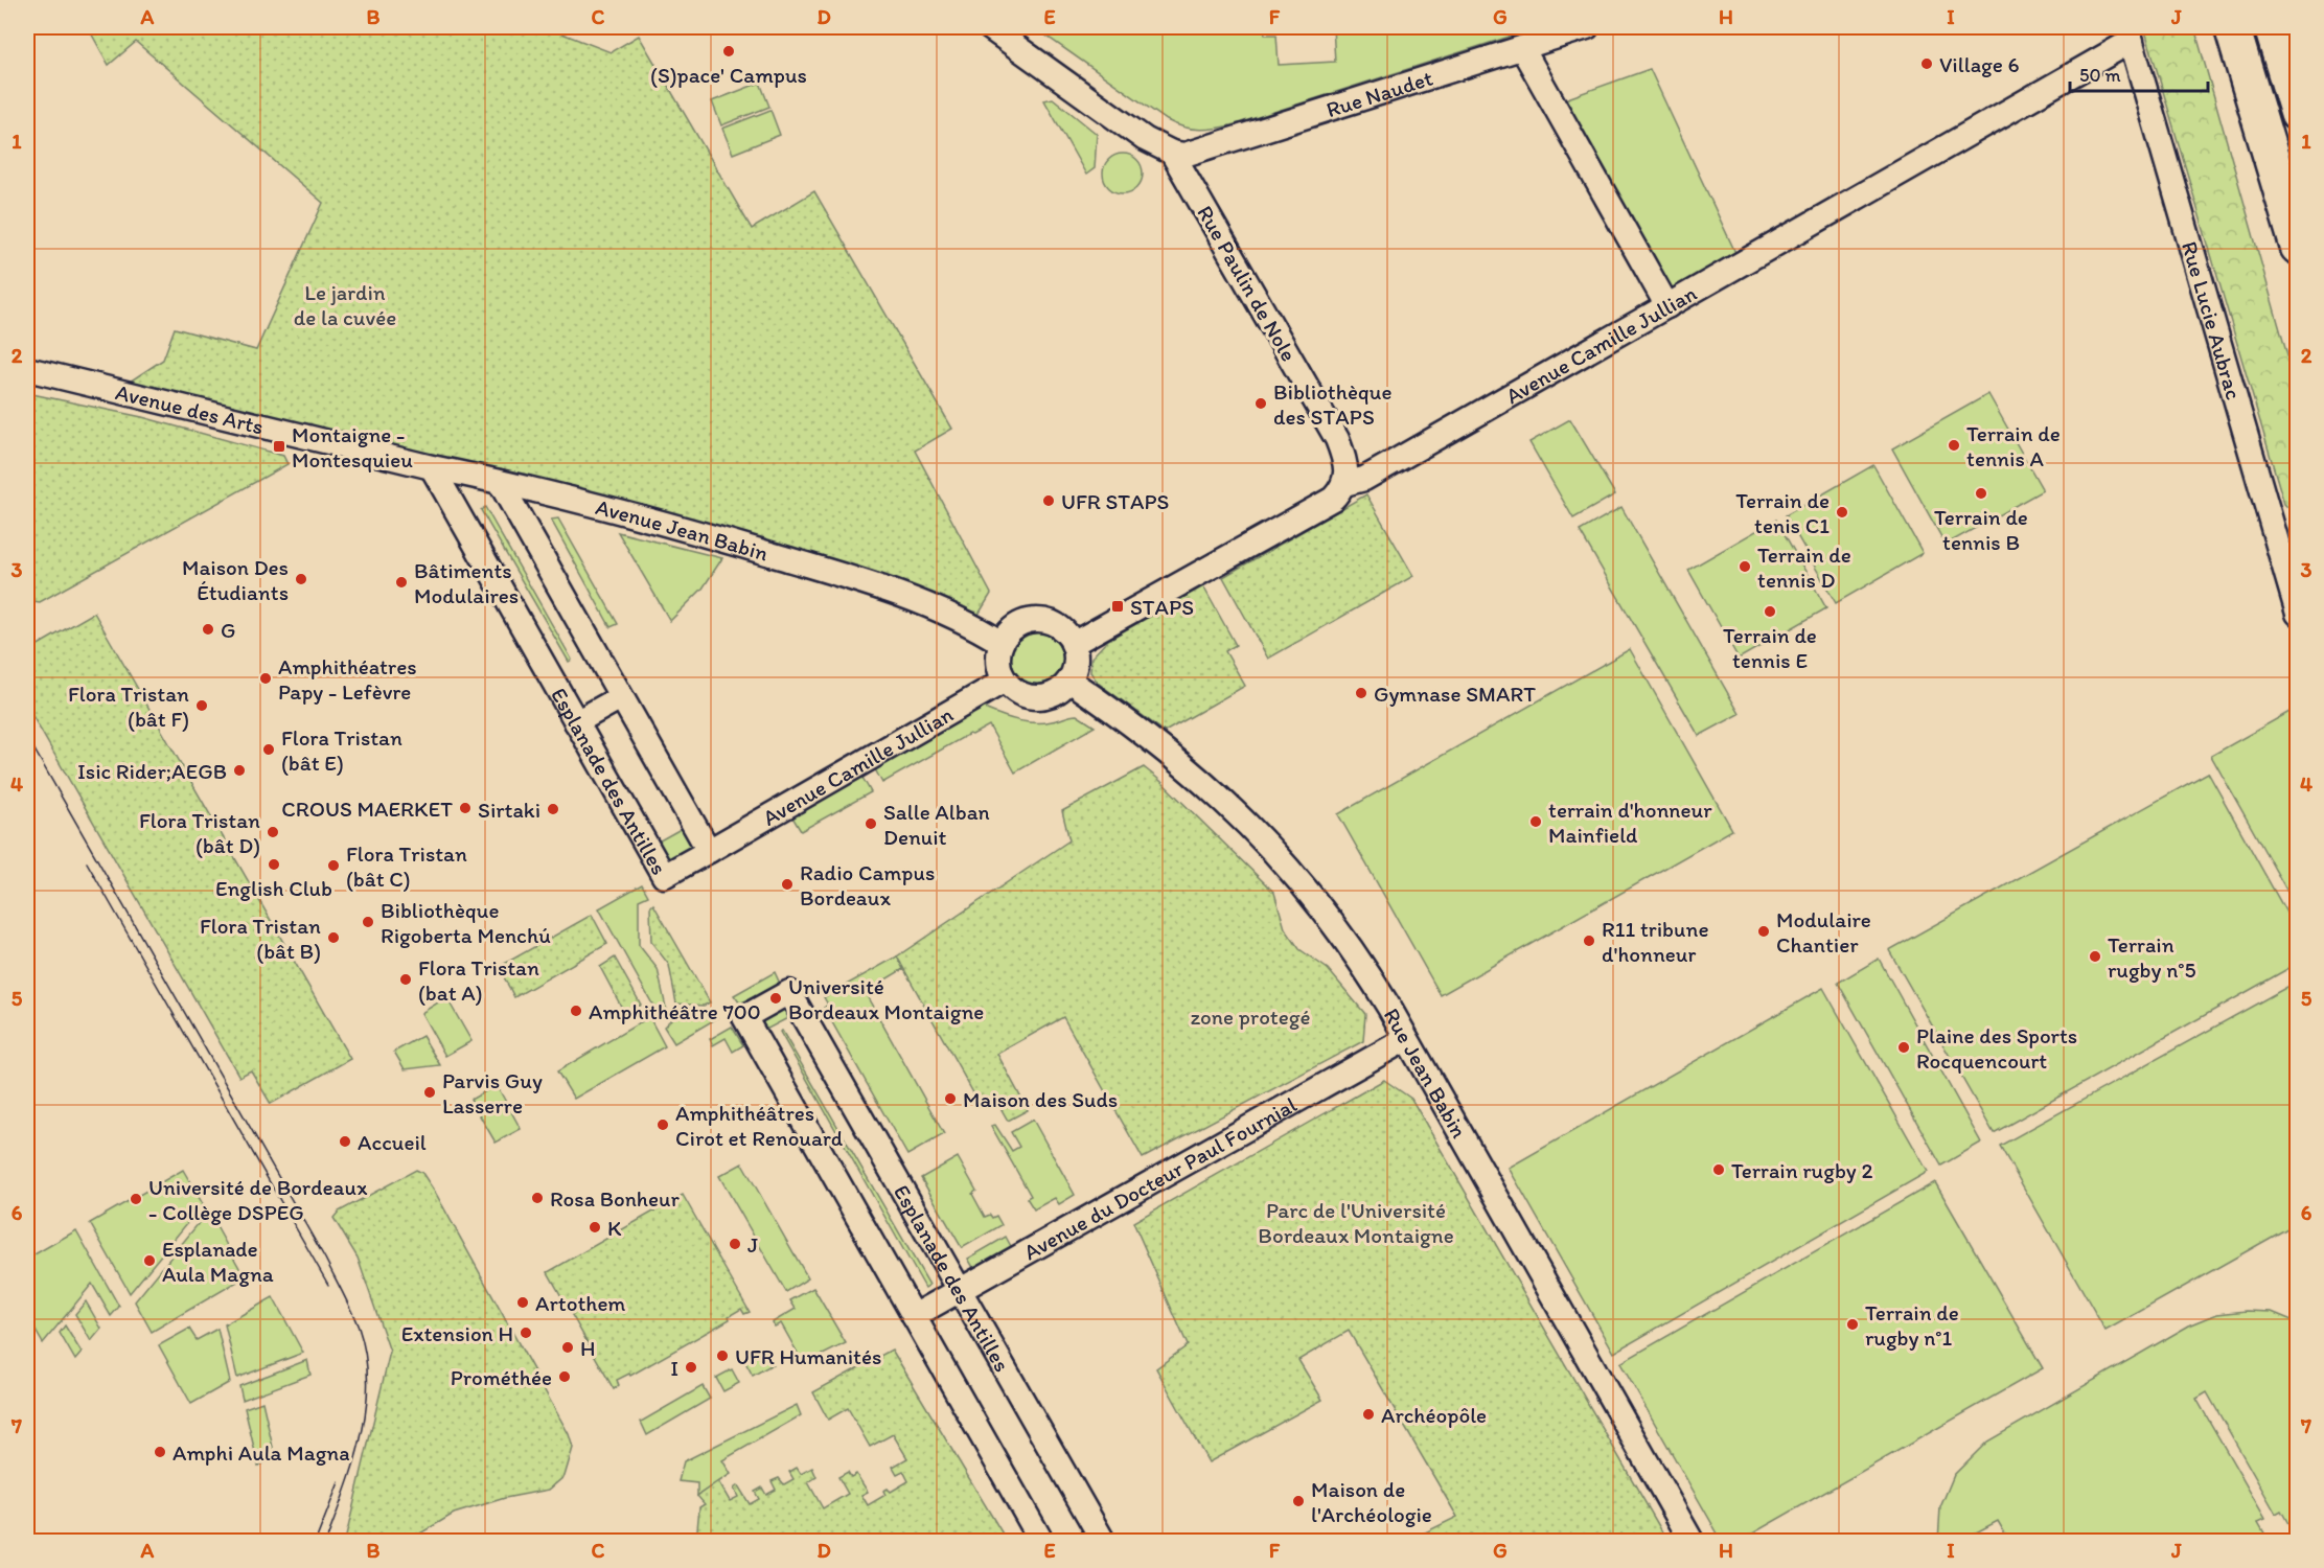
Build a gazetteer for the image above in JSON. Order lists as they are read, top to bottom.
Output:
{
  "streets": {
    "street": [
      "Rue Naudet",
      "Rue Paulin de Nole",
      "Rue Lucie Aubrac",
      "Avenue Camille Jullian",
      "Avenue des Arts",
      "Avenue Jean Babin",
      "Esplanade des Antilles",
      "Rue Jean Babin",
      "Avenue du Docteur Paul Fournial"
    ]
  },
  "crossings": [
    ["Rue Naudet", "Rue Paulin de Nole"],
    ["Rue Paulin de Nole", "Avenue Camille Jullian"],
    ["Rue Lucie Aubrac", "Avenue Camille Jullian"],
    ["Avenue Camille Jullian", "Avenue Jean Babin"],
    ["Avenue Camille Jullian", "Esplanade des Antilles"],
    ["Avenue Camille Jullian", "Rue Jean Babin"],
    ["Avenue des Arts", "Avenue Jean Babin"],
    ["Avenue Jean Babin", "Esplanade des Antilles"],
    ["Avenue Jean Babin", "Rue Jean Babin"],
    ["Esplanade des Antilles", "Avenue du Docteur Paul Fournial"],
    ["Rue Jean Babin", "Avenue du Docteur Paul Fournial"]
  ],
  "parks": ["Le jardin de la cuvée", "zone protegé", "Parc de l'Université Bordeaux Montaigne"],
  "places": {
    "other": [
      "(S)pace' Campus",
      "Village 6",
      "Bibliothèque des STAPS",
      "Terrain de tennis A",
      "Terrain de tennis B",
      "UFR STAPS",
      "Terrain de tenis C1",
      "Terrain de tennis D",
      "Maison Des Étudiants",
      "Bâtiments Modulaires",
      "Terrain de tennis E",
      "G",
      "Amphithéatres Papy - Lefèvre",
      "Gymnase SMART",
      "Flora Tristan (bât F)",
      "Flora Tristan (bât E)",
      "Isic Rider;AEGB",
      "CROUS MAERKET",
      "Sirtaki",
      "terrain d'honneur Mainfield",
      "Salle Alban Denuit",
      "Flora Tristan (bât D)",
      "English Club",
      "Flora Tristan (bât C)",
      "Radio Campus Bordeaux",
      "Bibliothèque Rigoberta Menchú",
      "Modulaire Chantier",
      "Flora Tristan (bât B)",
      "R11 tribune d'honneur",
      "Terrain rugby n°5",
      "Flora Tristan (bat A)",
      "Université Bordeaux Montaigne",
      "Amphithéâtre 700",
      "Plaine des Sports Rocquencourt",
      "Parvis Guy Lasserre",
      "Maison des Suds",
      "Amphithéâtres Cirot et Renouard",
      "Accueil",
      "Terrain rugby 2",
      "Rosa Bonheur",
      "Université de Bordeaux - Collège DSPEG",
      "K",
      "J",
      "Esplanade Aula Magna",
      "Artothem",
      "Terrain de rugby n°1",
      "Extension H",
      "H",
      "UFR Humanités",
      "I",
      "Prométhée",
      "Archéopôle",
      "Amphi Aula Magna",
      "Maison de l'Archéologie"
    ],
    "transit": ["Montaigne - Montesquieu", "STAPS"]
  },
  "scale_bar": "50 m",
  "grid": {
    "columns": [
      "A",
      "B",
      "C",
      "D",
      "E",
      "F",
      "G",
      "H",
      "I",
      "J"
    ],
    "rows": [
      "1",
      "2",
      "3",
      "4",
      "5",
      "6",
      "7"
    ]
  }
}
